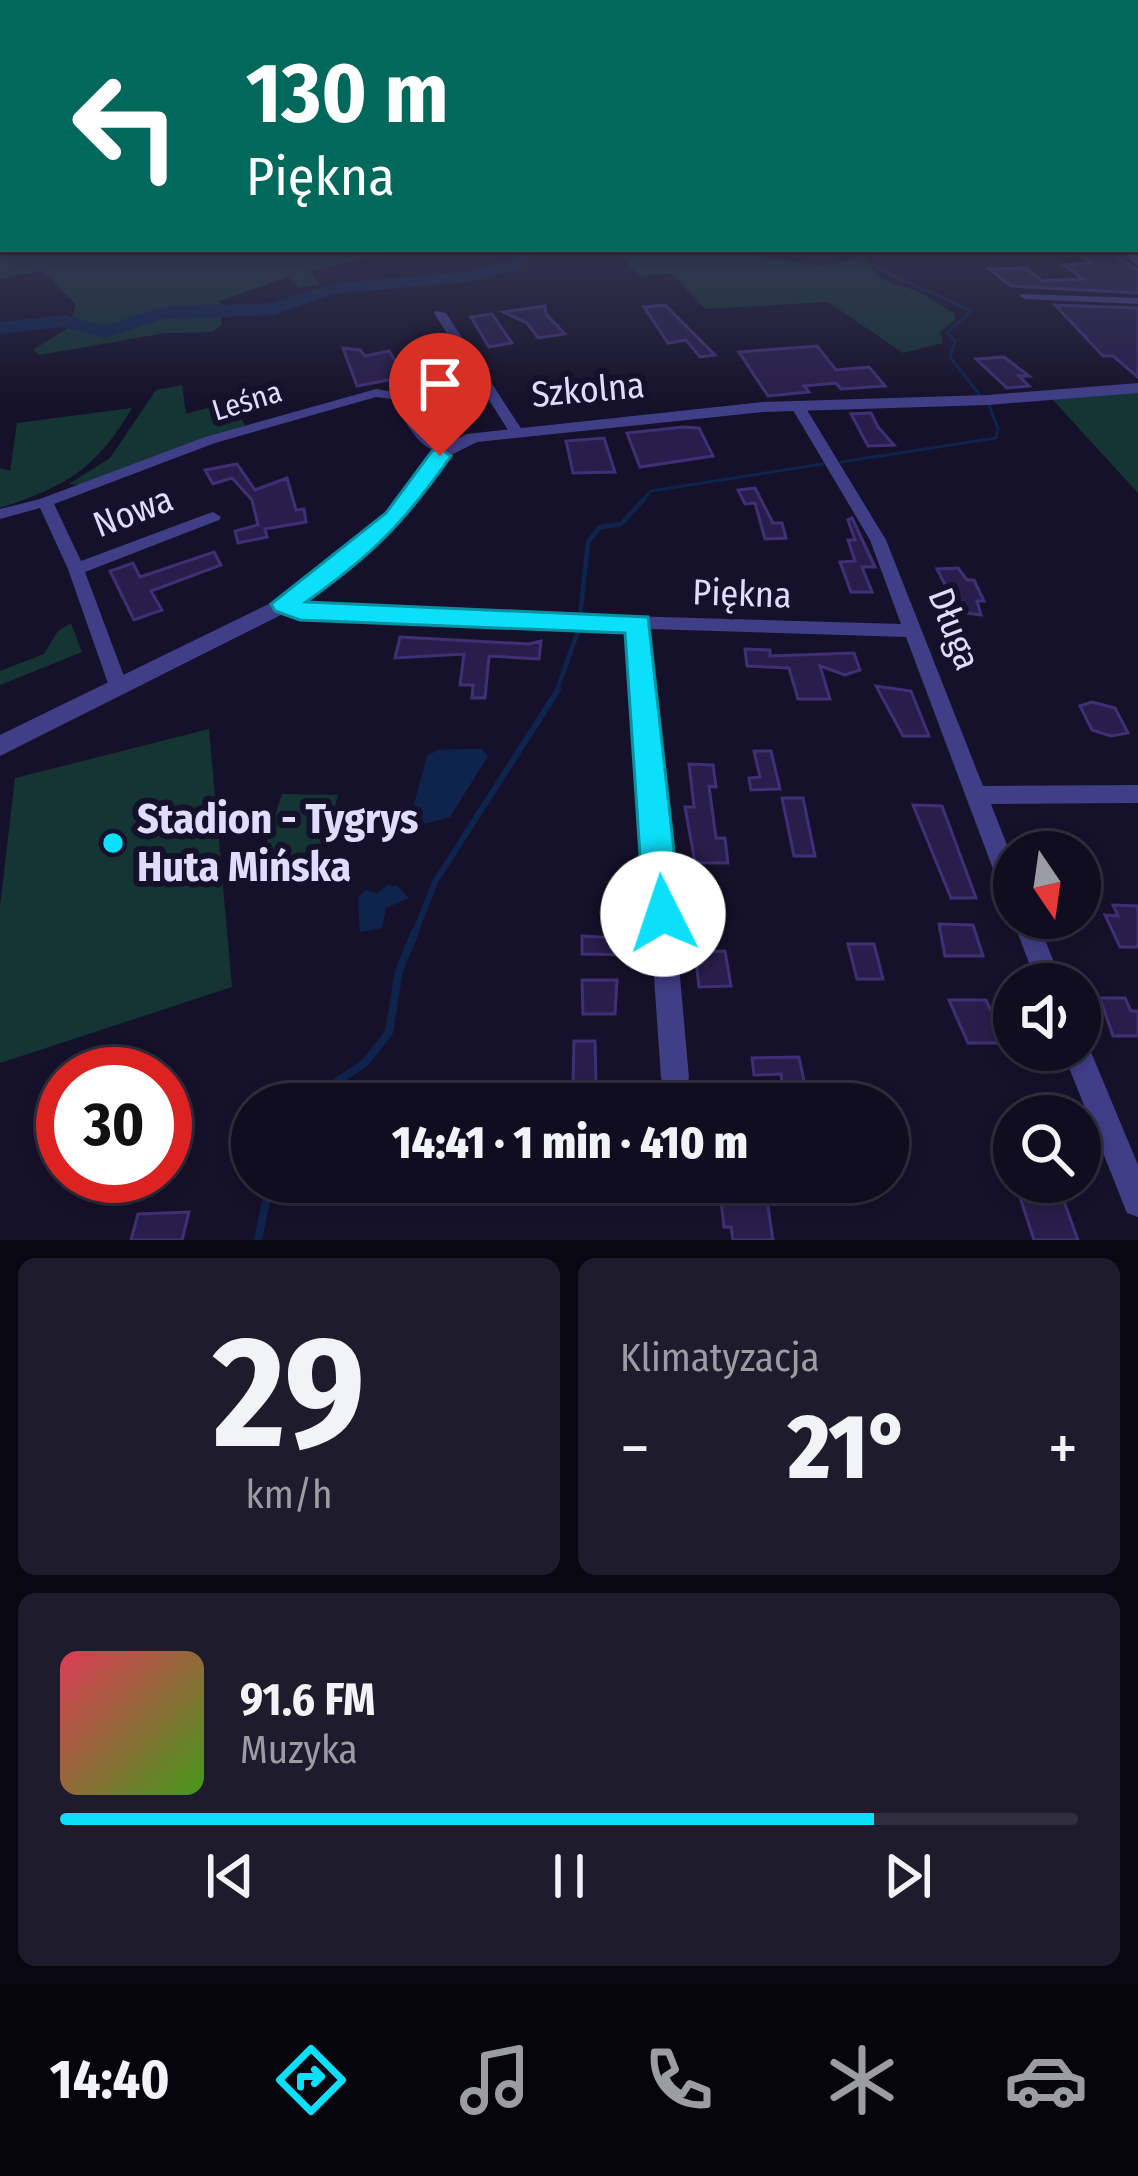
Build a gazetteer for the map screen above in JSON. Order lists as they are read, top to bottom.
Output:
{
  "streets": {
    "street": [
      "Szkolna",
      "Leśna",
      "Nowa",
      "Piękna",
      "Długa"
    ]
  },
  "crossings": [
    ["Szkolna", "Leśna"],
    ["Szkolna", "Długa"],
    ["Leśna", "Nowa"],
    ["Piękna", "Długa"]
  ],
  "places": ["Stadion - Tygrys Huta Mińska"],
  "north": "bottom",
  "page": {
    "turn": ["130 m", "Piękna"],
    "limit": "30",
    "trip": "14:41 · 1 min · 410 m",
    "tile": [
      ["29", "km/h"],
      "Klimatyzacja"
    ],
    "heat": ["−", "21°", "+"],
    "song": ["91.6 FM", "Muzyka"],
    "tabs": "14:40"
  }
}
